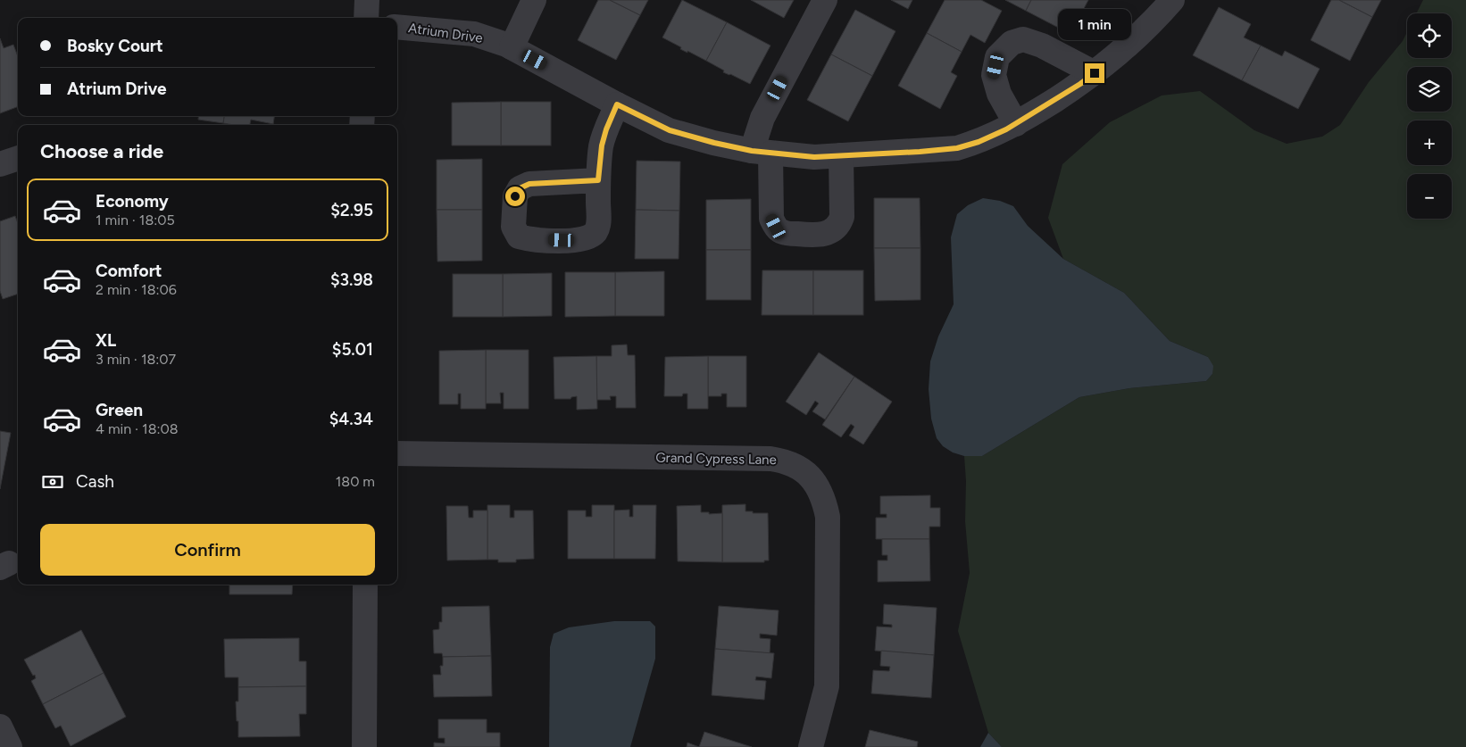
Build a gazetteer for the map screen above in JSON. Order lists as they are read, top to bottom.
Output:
{
  "streets": {
    "street": ["Atrium Drive", "Grand Cypress Lane"]
  },
  "page": {
    "bubble": "1 min",
    "map_buttons": ["+", "−"],
    "banner": ["Bosky Court", "Atrium Drive"],
    "heading": "Choose a ride",
    "list": [
      {
        "name": "Economy",
        "note": "1 min · 18:05",
        "value": "$2.95"
      },
      {
        "name": "Comfort",
        "note": "2 min · 18:06",
        "value": "$3.98"
      },
      {
        "name": "XL",
        "note": "3 min · 18:07",
        "value": "$5.01"
      },
      {
        "name": "Green",
        "note": "4 min · 18:08",
        "value": "$4.34"
      }
    ],
    "pay": ["Cash", "180 m"],
    "buttons": "Confirm"
  }
}
